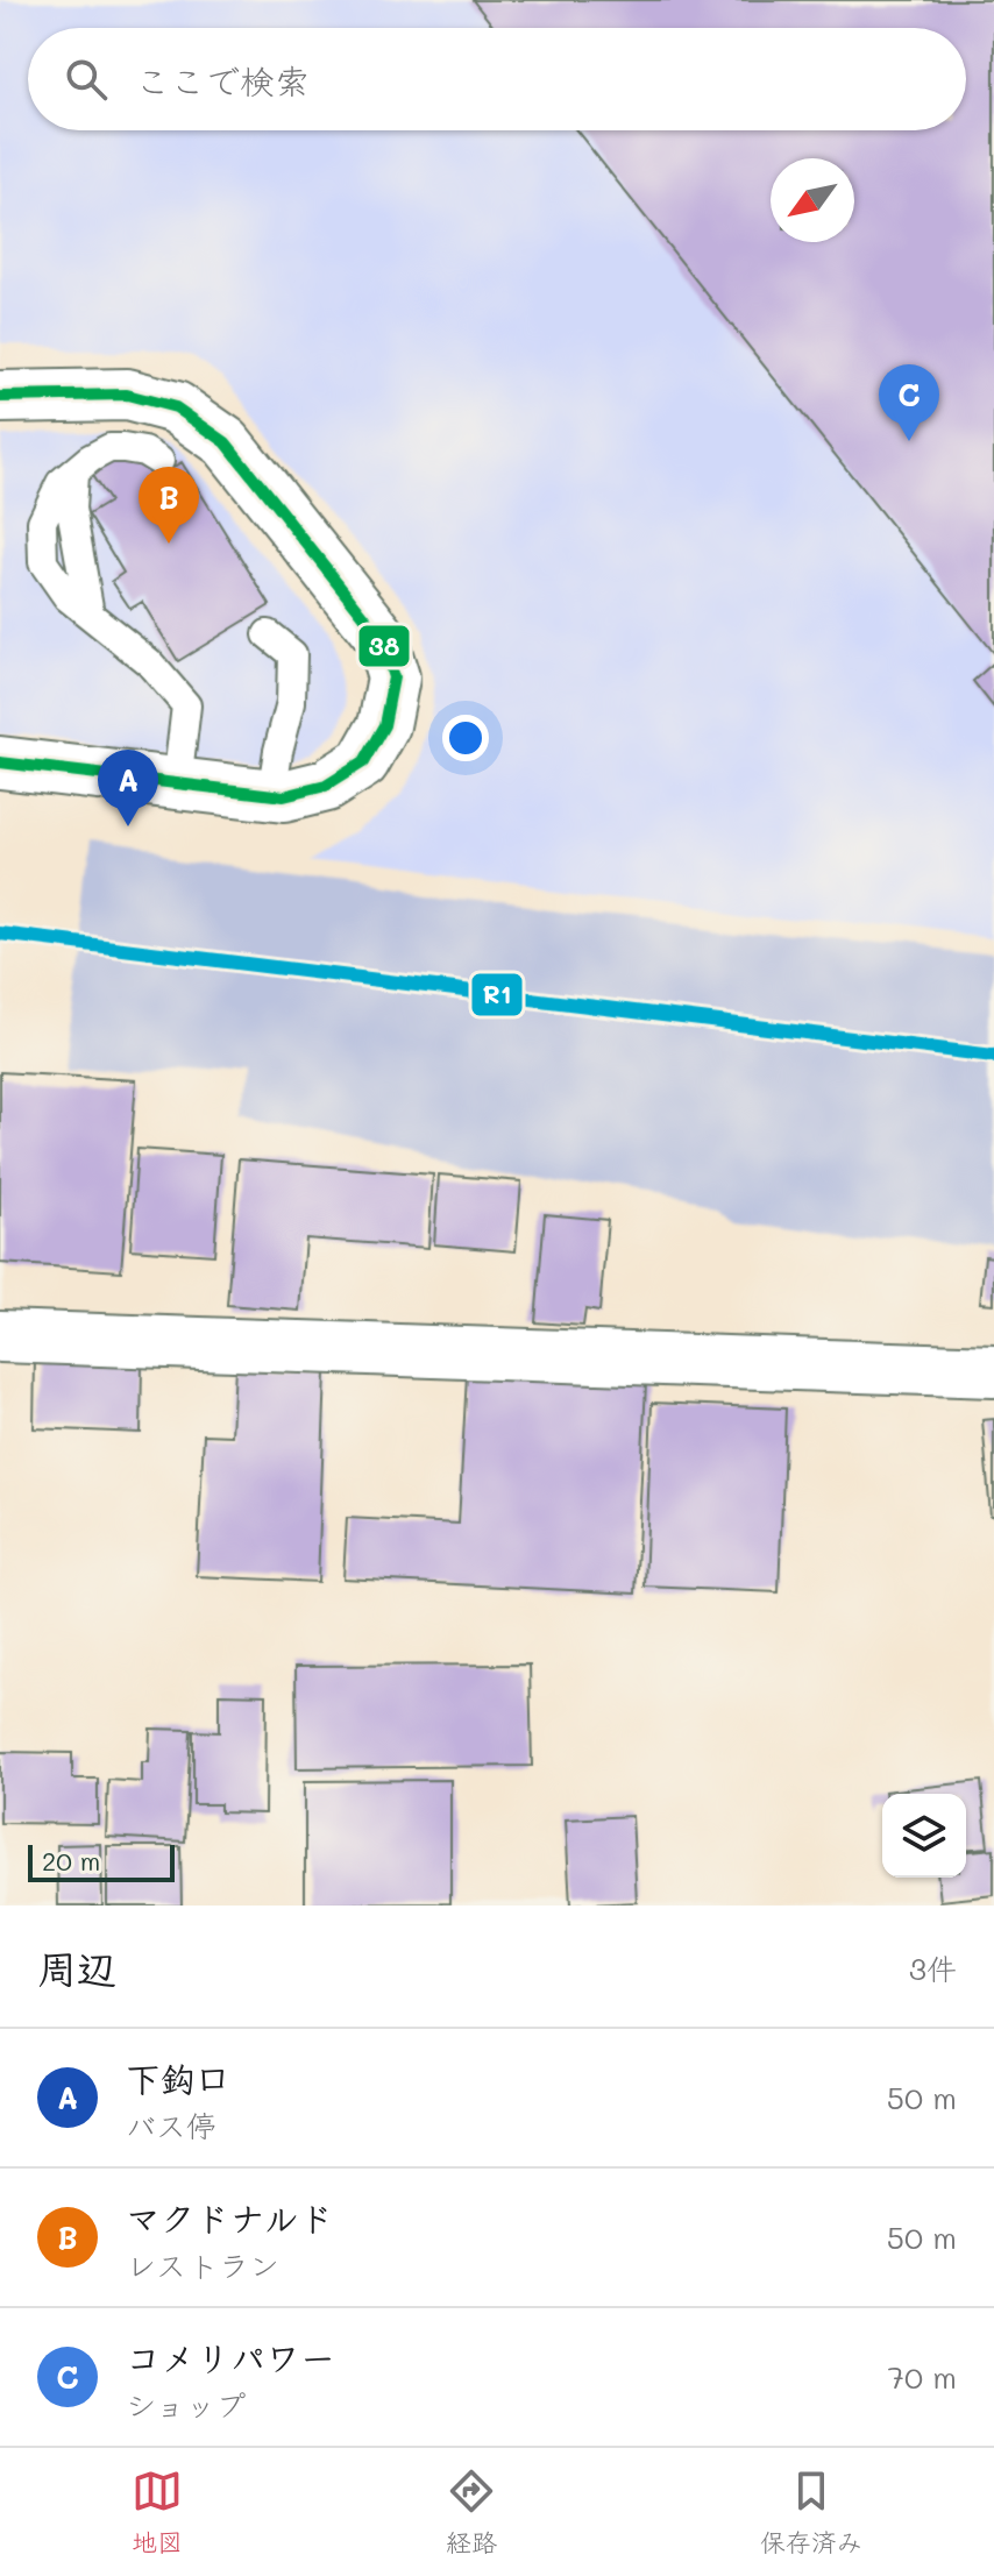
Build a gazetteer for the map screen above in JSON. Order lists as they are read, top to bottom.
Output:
{
  "lines": ["transit line 38", "transit line R1"],
  "scale_bar": "20 m",
  "north": "bottom left",
  "page": {
    "search": "ここで検索",
    "pins": ["C", "B", "A"],
    "scale": "20 m",
    "heading": ["周辺", "3件"],
    "list": [
      {
        "mark": "A",
        "name": "下鈎口",
        "note": "バス停",
        "value": "50 m"
      },
      {
        "mark": "B",
        "name": "マクドナルド",
        "note": "レストラン",
        "value": "50 m"
      },
      {
        "mark": "C",
        "name": "コメリパワー",
        "note": "ショップ",
        "value": "70 m"
      }
    ],
    "nav": ["地図", "経路", "保存済み"]
  }
}
